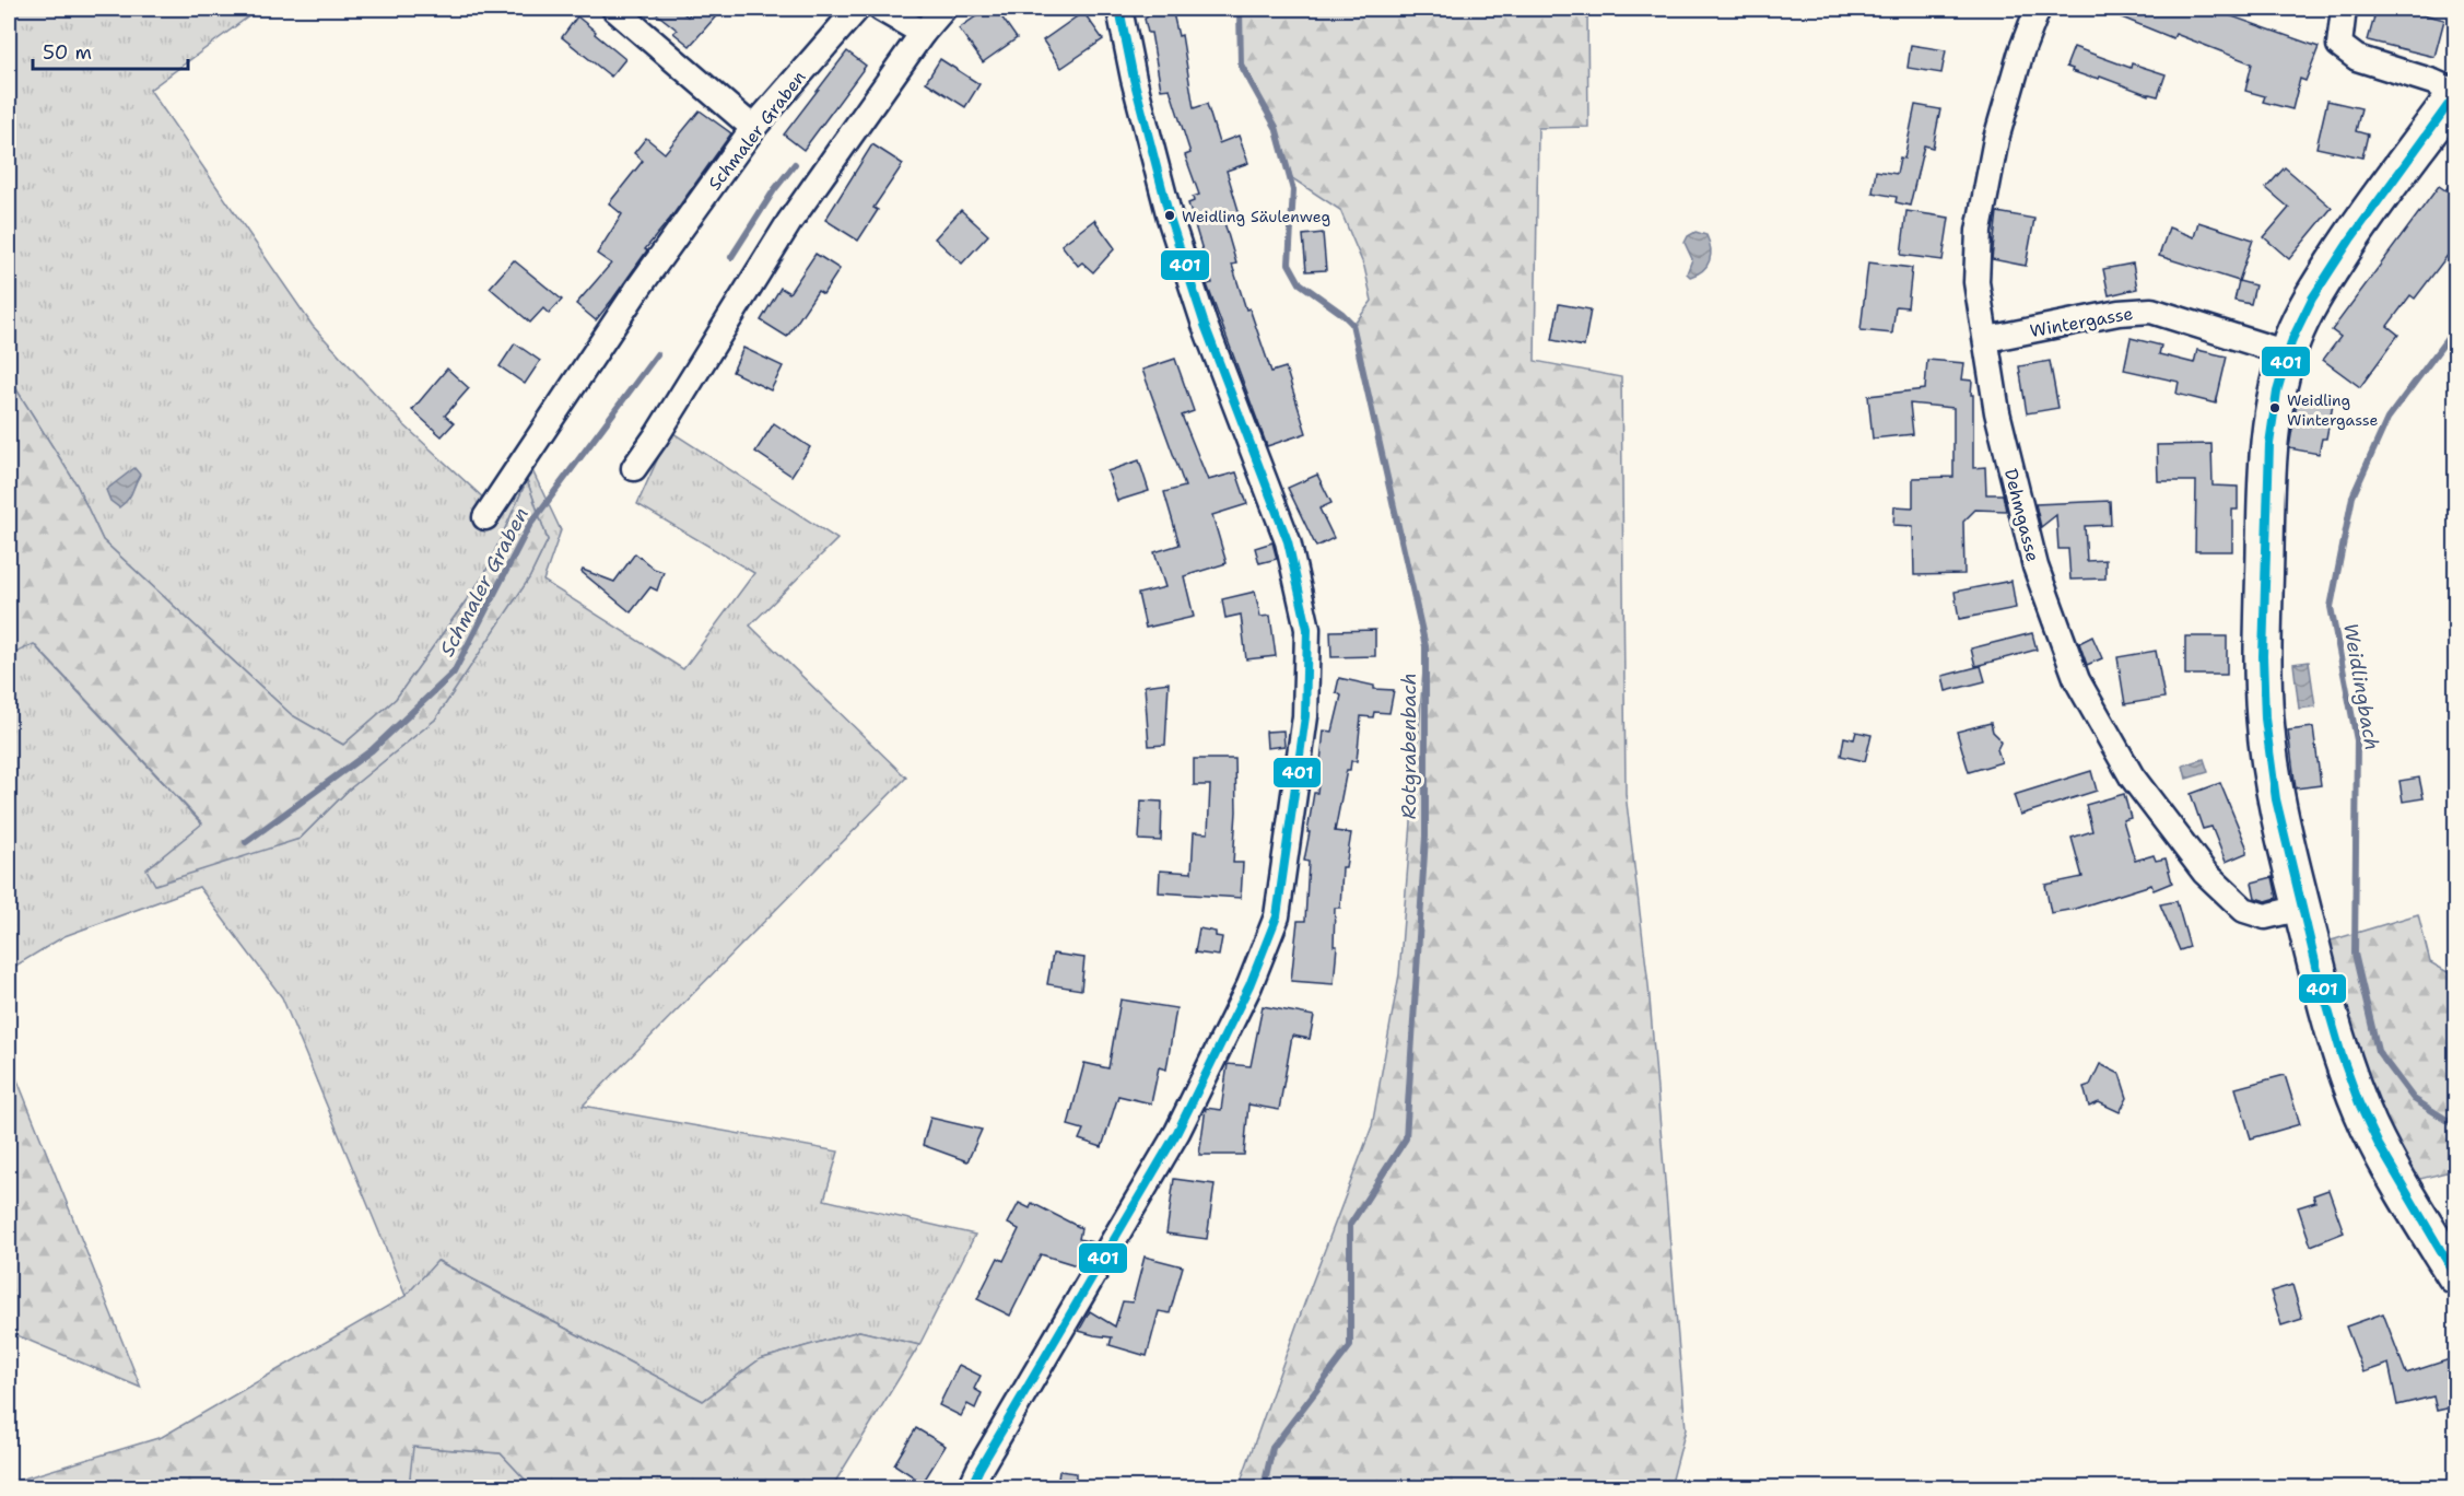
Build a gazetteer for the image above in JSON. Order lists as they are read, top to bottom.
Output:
{
  "streets": {
    "street": ["Schmaler Graben", "Wintergasse", "Dehmgasse"]
  },
  "crossings": [
    ["Wintergasse", "Dehmgasse"]
  ],
  "water": ["Schmaler Graben", "Weidlingbach", "Rotgrabenbach"],
  "places": ["Weidling Säulenweg", "Weidling Wintergasse"],
  "lines": ["transit line 401"],
  "scale_bar": "50 m"
}
